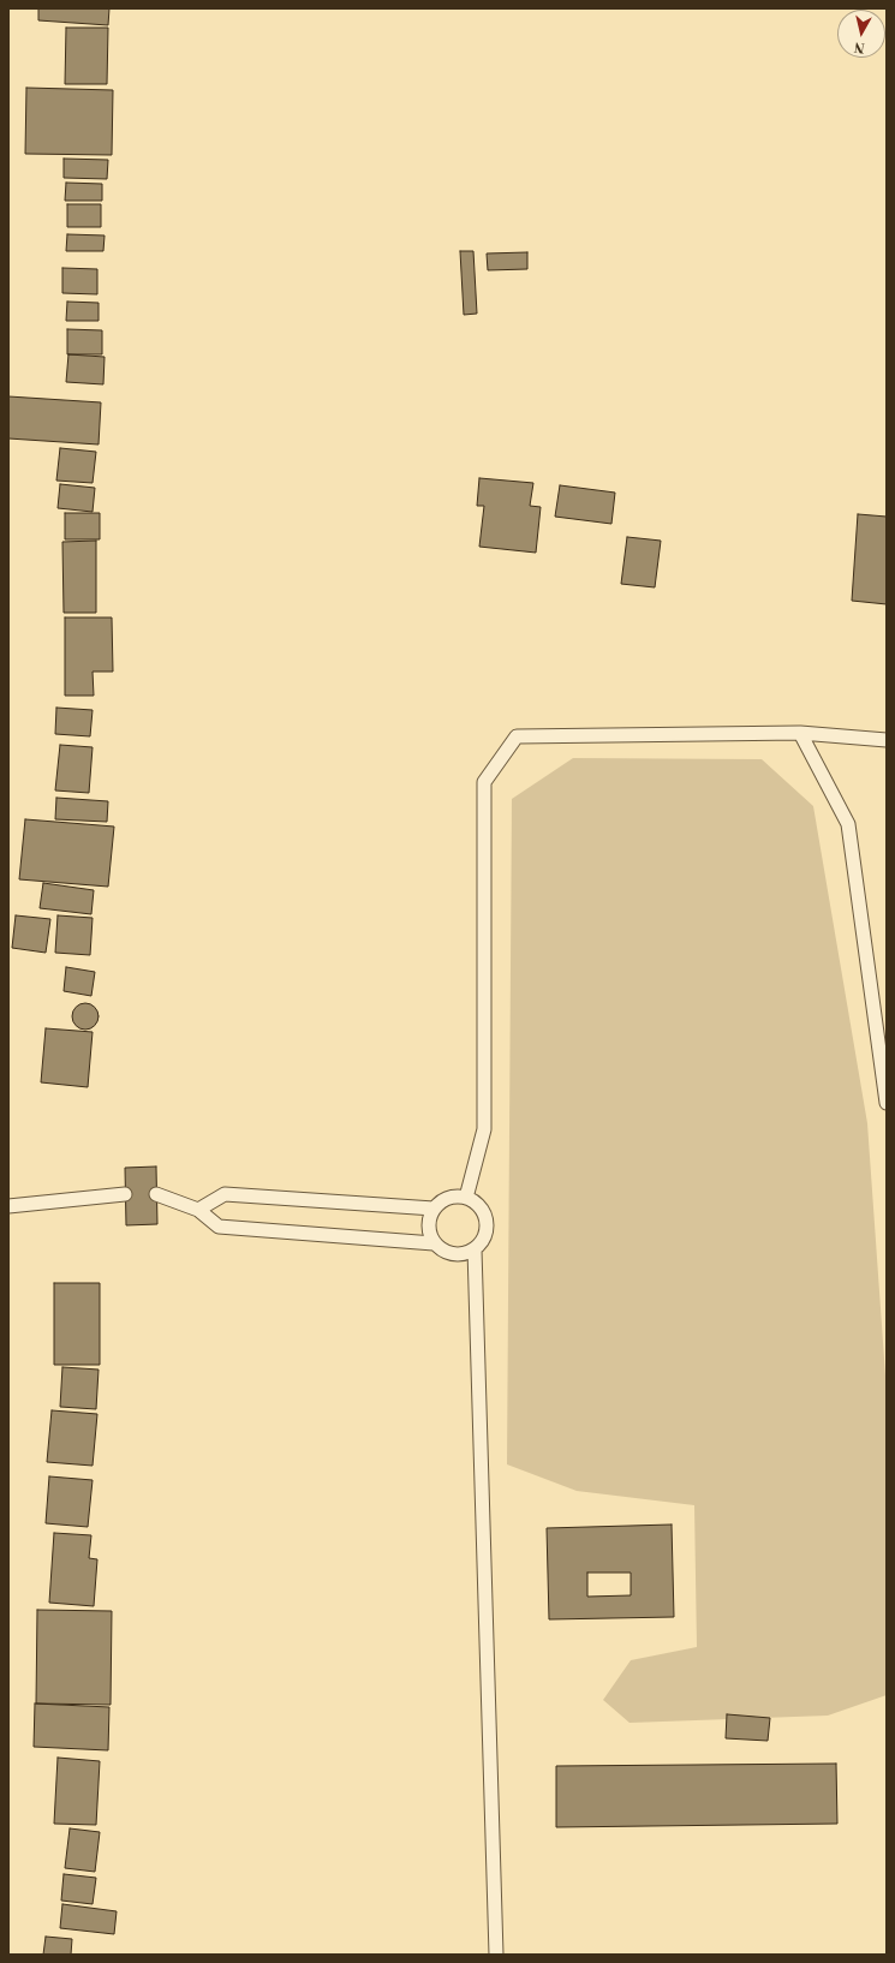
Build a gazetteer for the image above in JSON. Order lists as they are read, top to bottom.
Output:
{
  "north": "bottom"
}
